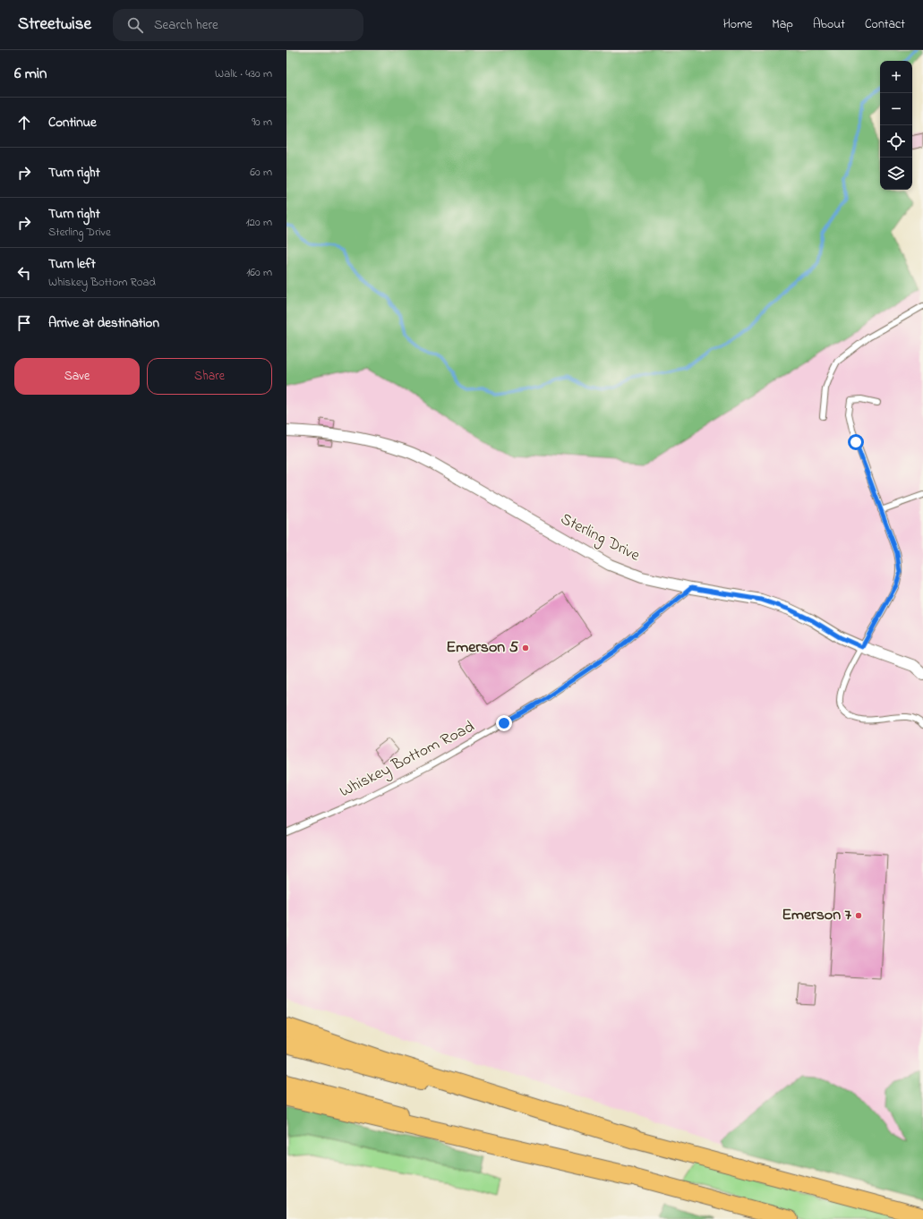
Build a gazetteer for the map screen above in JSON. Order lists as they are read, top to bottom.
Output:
{
  "streets": {
    "street": ["Sterling Drive"],
    "lane": ["Whiskey Bottom Road"]
  },
  "crossings": [
    ["Sterling Drive", "Whiskey Bottom Road"]
  ],
  "places": ["Emerson 5", "Emerson 7"],
  "page": {
    "header": "Streetwise",
    "search": "Search here",
    "nav": [
      "Home",
      "Map",
      "About",
      "Contact"
    ],
    "heading": ["6 min", "Walk · 430 m"],
    "map_buttons": ["+", "−"],
    "list": [
      ["Continue", "90 m"],
      ["Turn right", "60 m"],
      ["Turn right", "Sterling Drive", "120 m"],
      ["Turn left", "Whiskey Bottom Road", "160 m"],
      "Arrive at destination"
    ],
    "buttons": ["Save", "Share"]
  }
}
